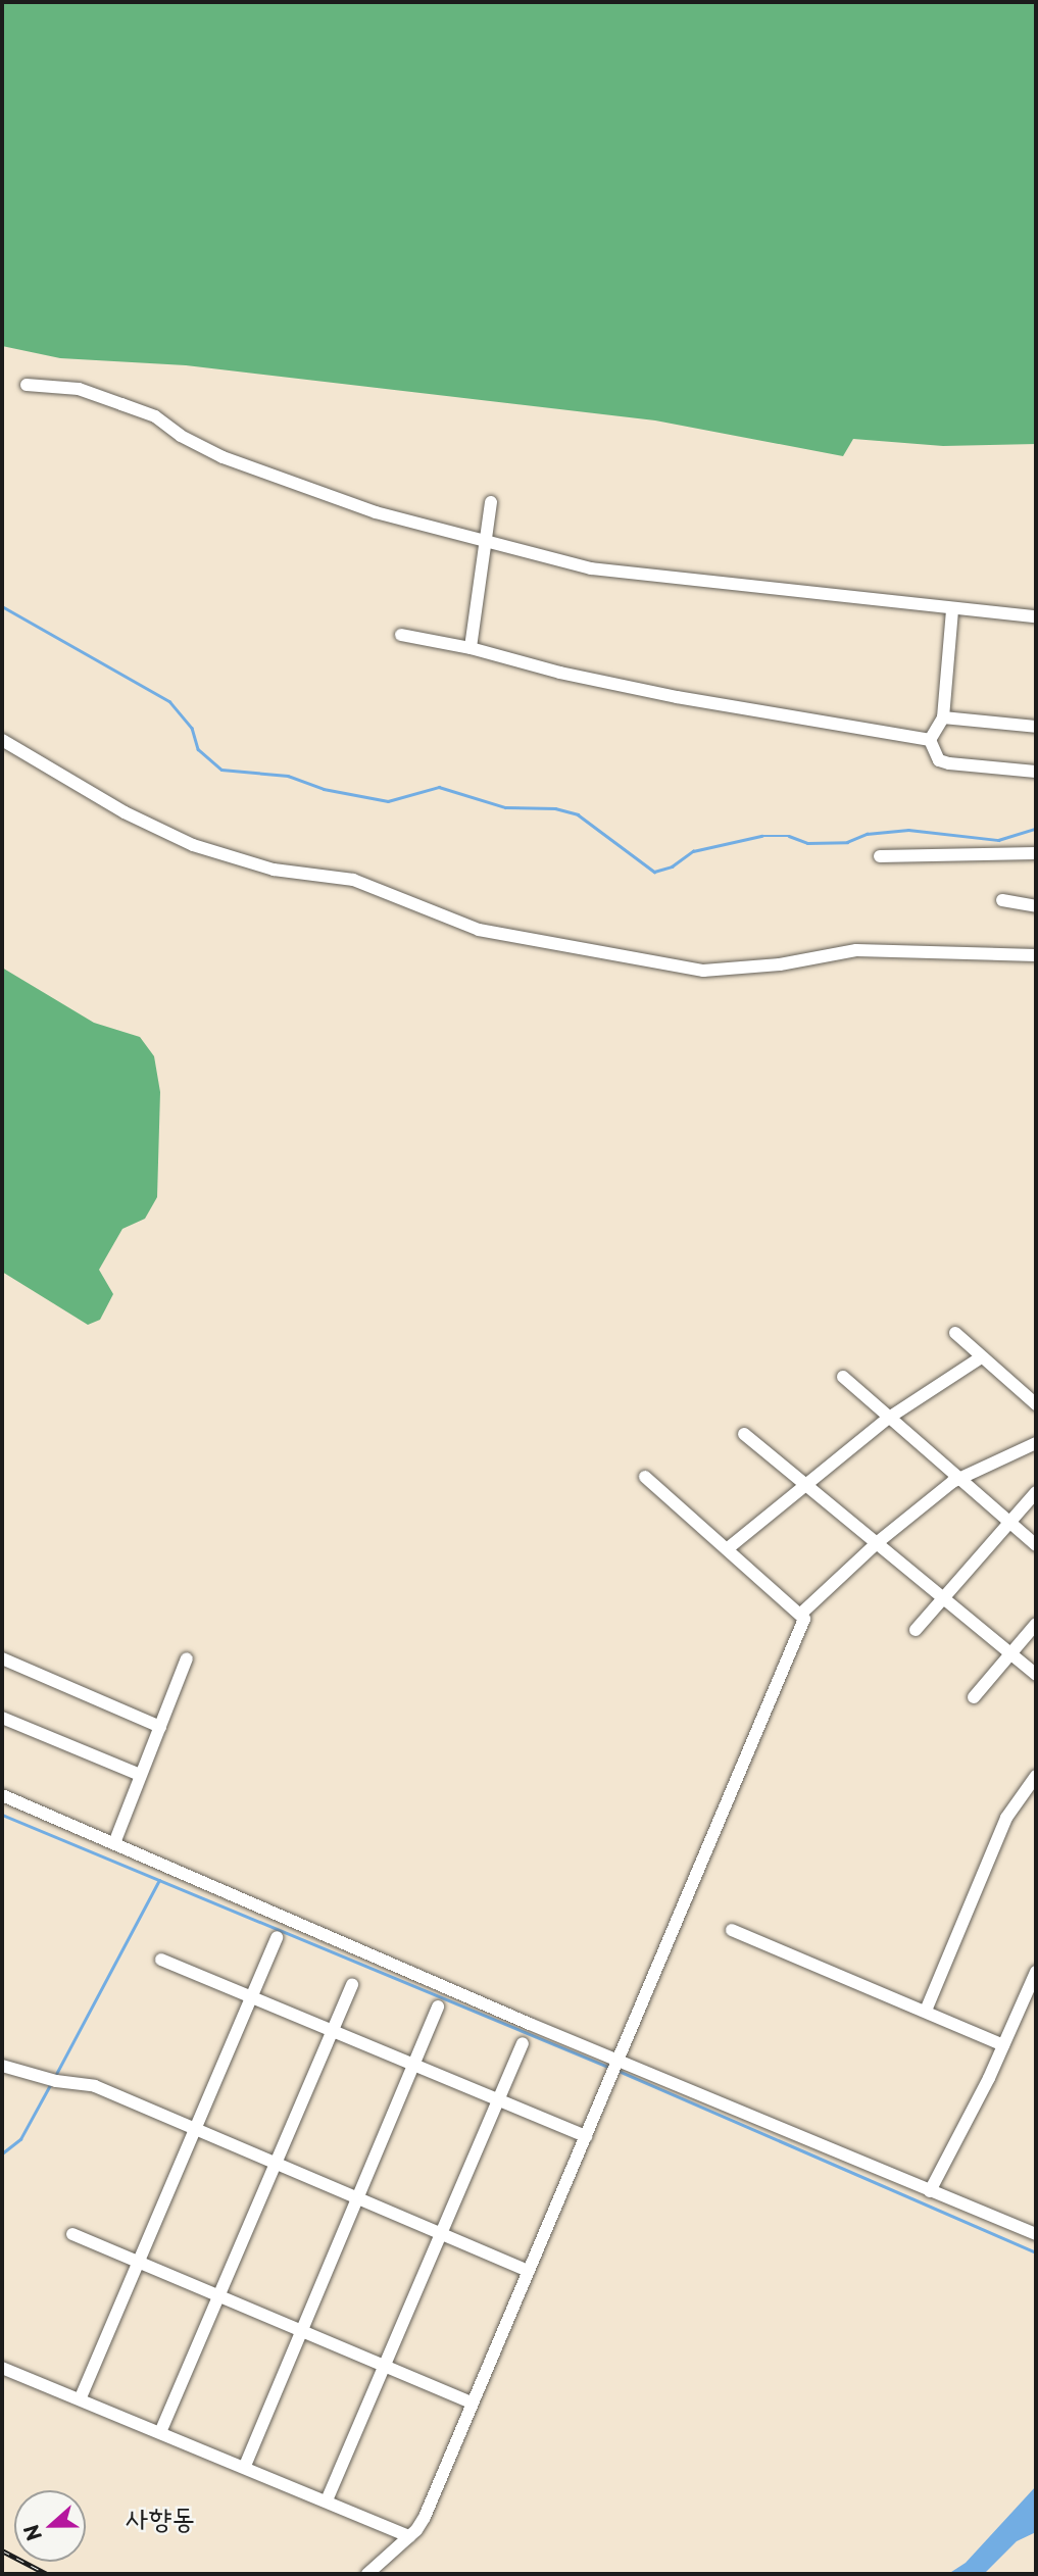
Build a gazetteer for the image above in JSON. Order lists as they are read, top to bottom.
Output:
{
  "districts": ["사향동"],
  "north": "left"
}
